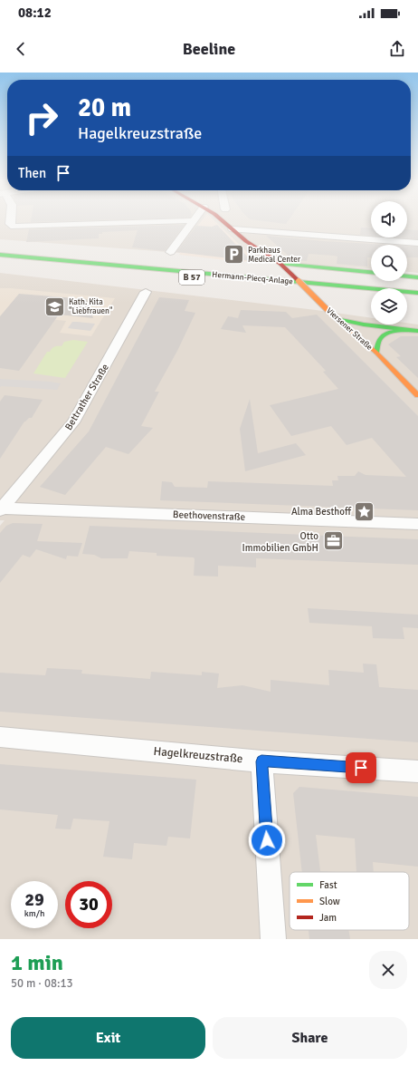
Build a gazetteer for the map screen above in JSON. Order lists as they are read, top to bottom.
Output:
{
  "streets": {
    "main road": ["B 57", "Hermann-Piecq-Anlage", "Viersener Straße"],
    "street": ["Bettrather Straße", "Beethovenstraße", "Hagelkreuzstraße"]
  },
  "crossings": [
    ["Bettrather Straße", "Beethovenstraße"]
  ],
  "places": {
    "parking": ["Parkhaus Medical Center"],
    "school or university": ["Kath. Kita \"Liebfrauen\""],
    "place": ["Alma Besthoff"],
    "office": ["Otto Immobilien GmbH"]
  },
  "legend": ["Fast", "Slow", "Jam"],
  "page": {
    "status": "08:12",
    "header": "Beeline",
    "turn": ["20 m", "Hagelkreuzstraße"],
    "then": "Then",
    "speed": "29 km/h",
    "limit": "30",
    "heading": ["1 min", "50 m · 08:13"],
    "buttons": ["Exit", "Share"]
  }
}
